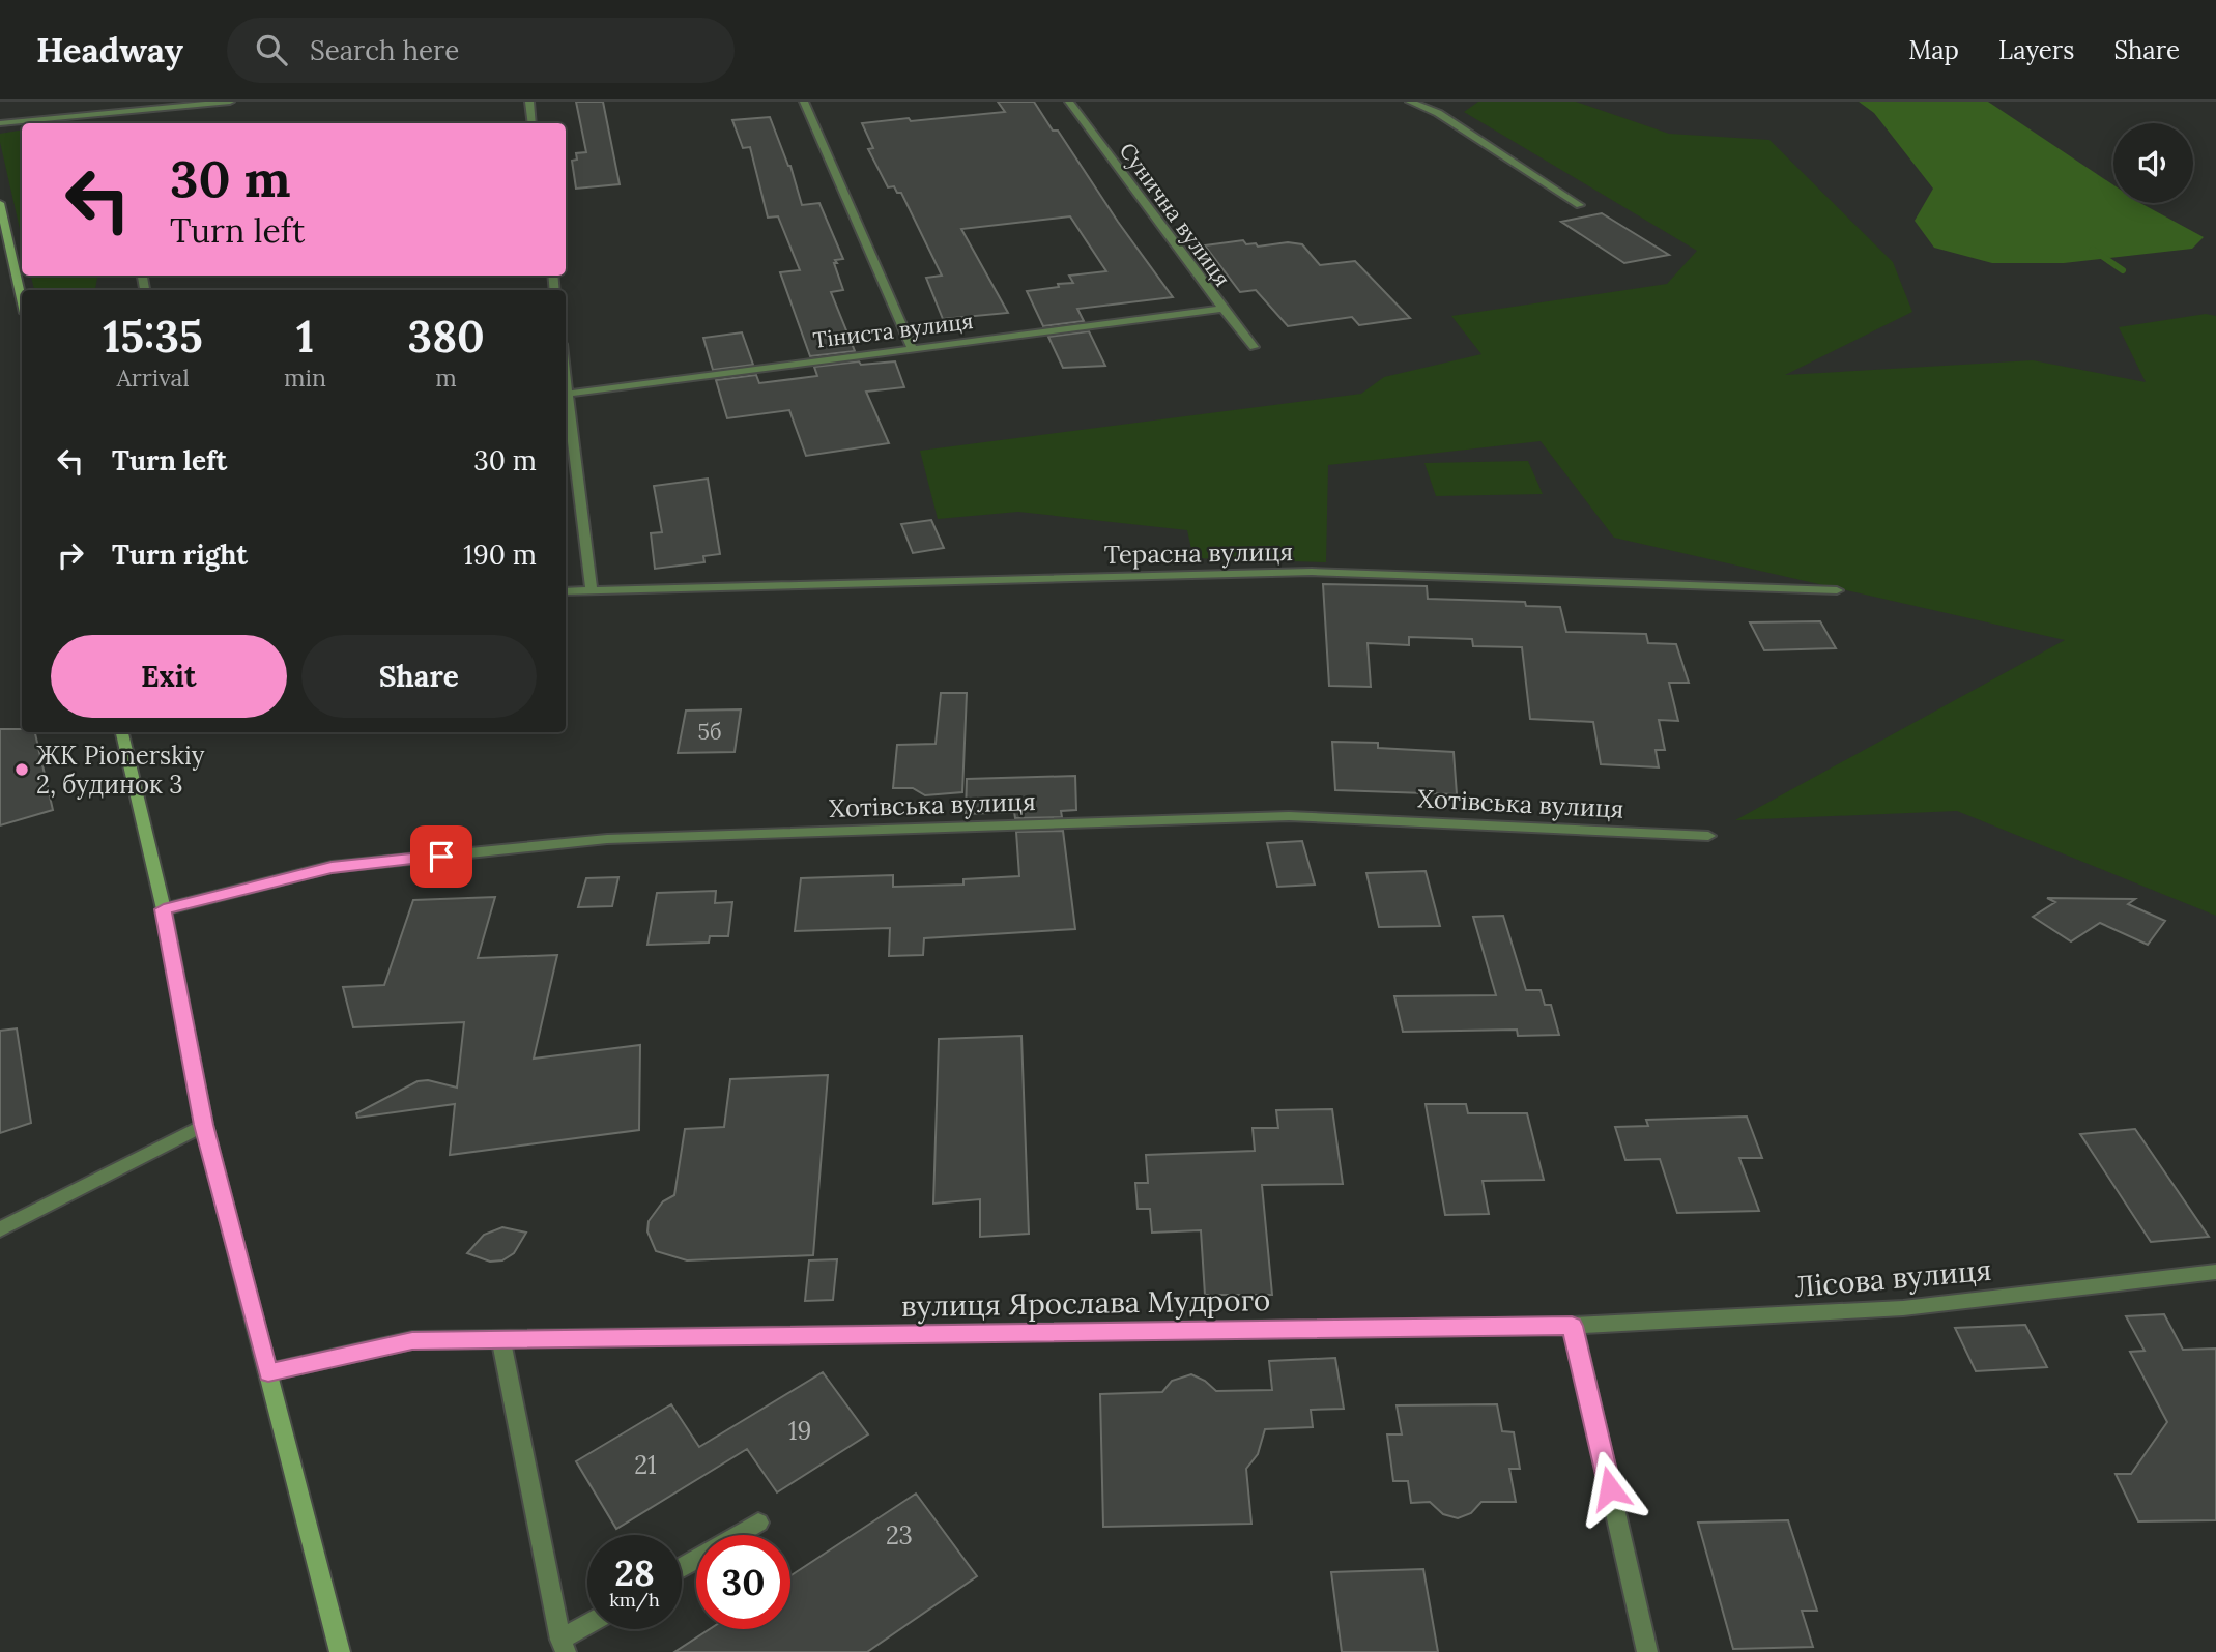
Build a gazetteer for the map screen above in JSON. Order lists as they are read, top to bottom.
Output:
{
  "streets": {
    "street": [
      "Сунична вулиця",
      "Тіниста вулиця",
      "Терасна вулиця",
      "Хотівська вулиця",
      "Лісова вулиця",
      "вулиця Ярослава Мудрого"
    ]
  },
  "crossings": [
    ["Сунична вулиця", "Тіниста вулиця"],
    ["Лісова вулиця", "вулиця Ярослава Мудрого"]
  ],
  "places": ["ЖК Pionerskiy 2, будинок 3"],
  "house_numbers": [
    "5б",
    "19",
    "21",
    "23"
  ],
  "page": {
    "header": "Headway",
    "search": "Search here",
    "nav": ["Map", "Layers", "Share"],
    "turn": ["30 m", "Turn left"],
    "eta": [
      "15:35",
      "Arrival",
      "1",
      "min",
      "380",
      "m"
    ],
    "list": [
      {
        "name": "Turn left",
        "value": "30 m"
      },
      {
        "name": "Turn right",
        "value": "190 m"
      }
    ],
    "buttons": ["Exit", "Share"],
    "speed": "28 km/h",
    "limit": "30"
  }
}
